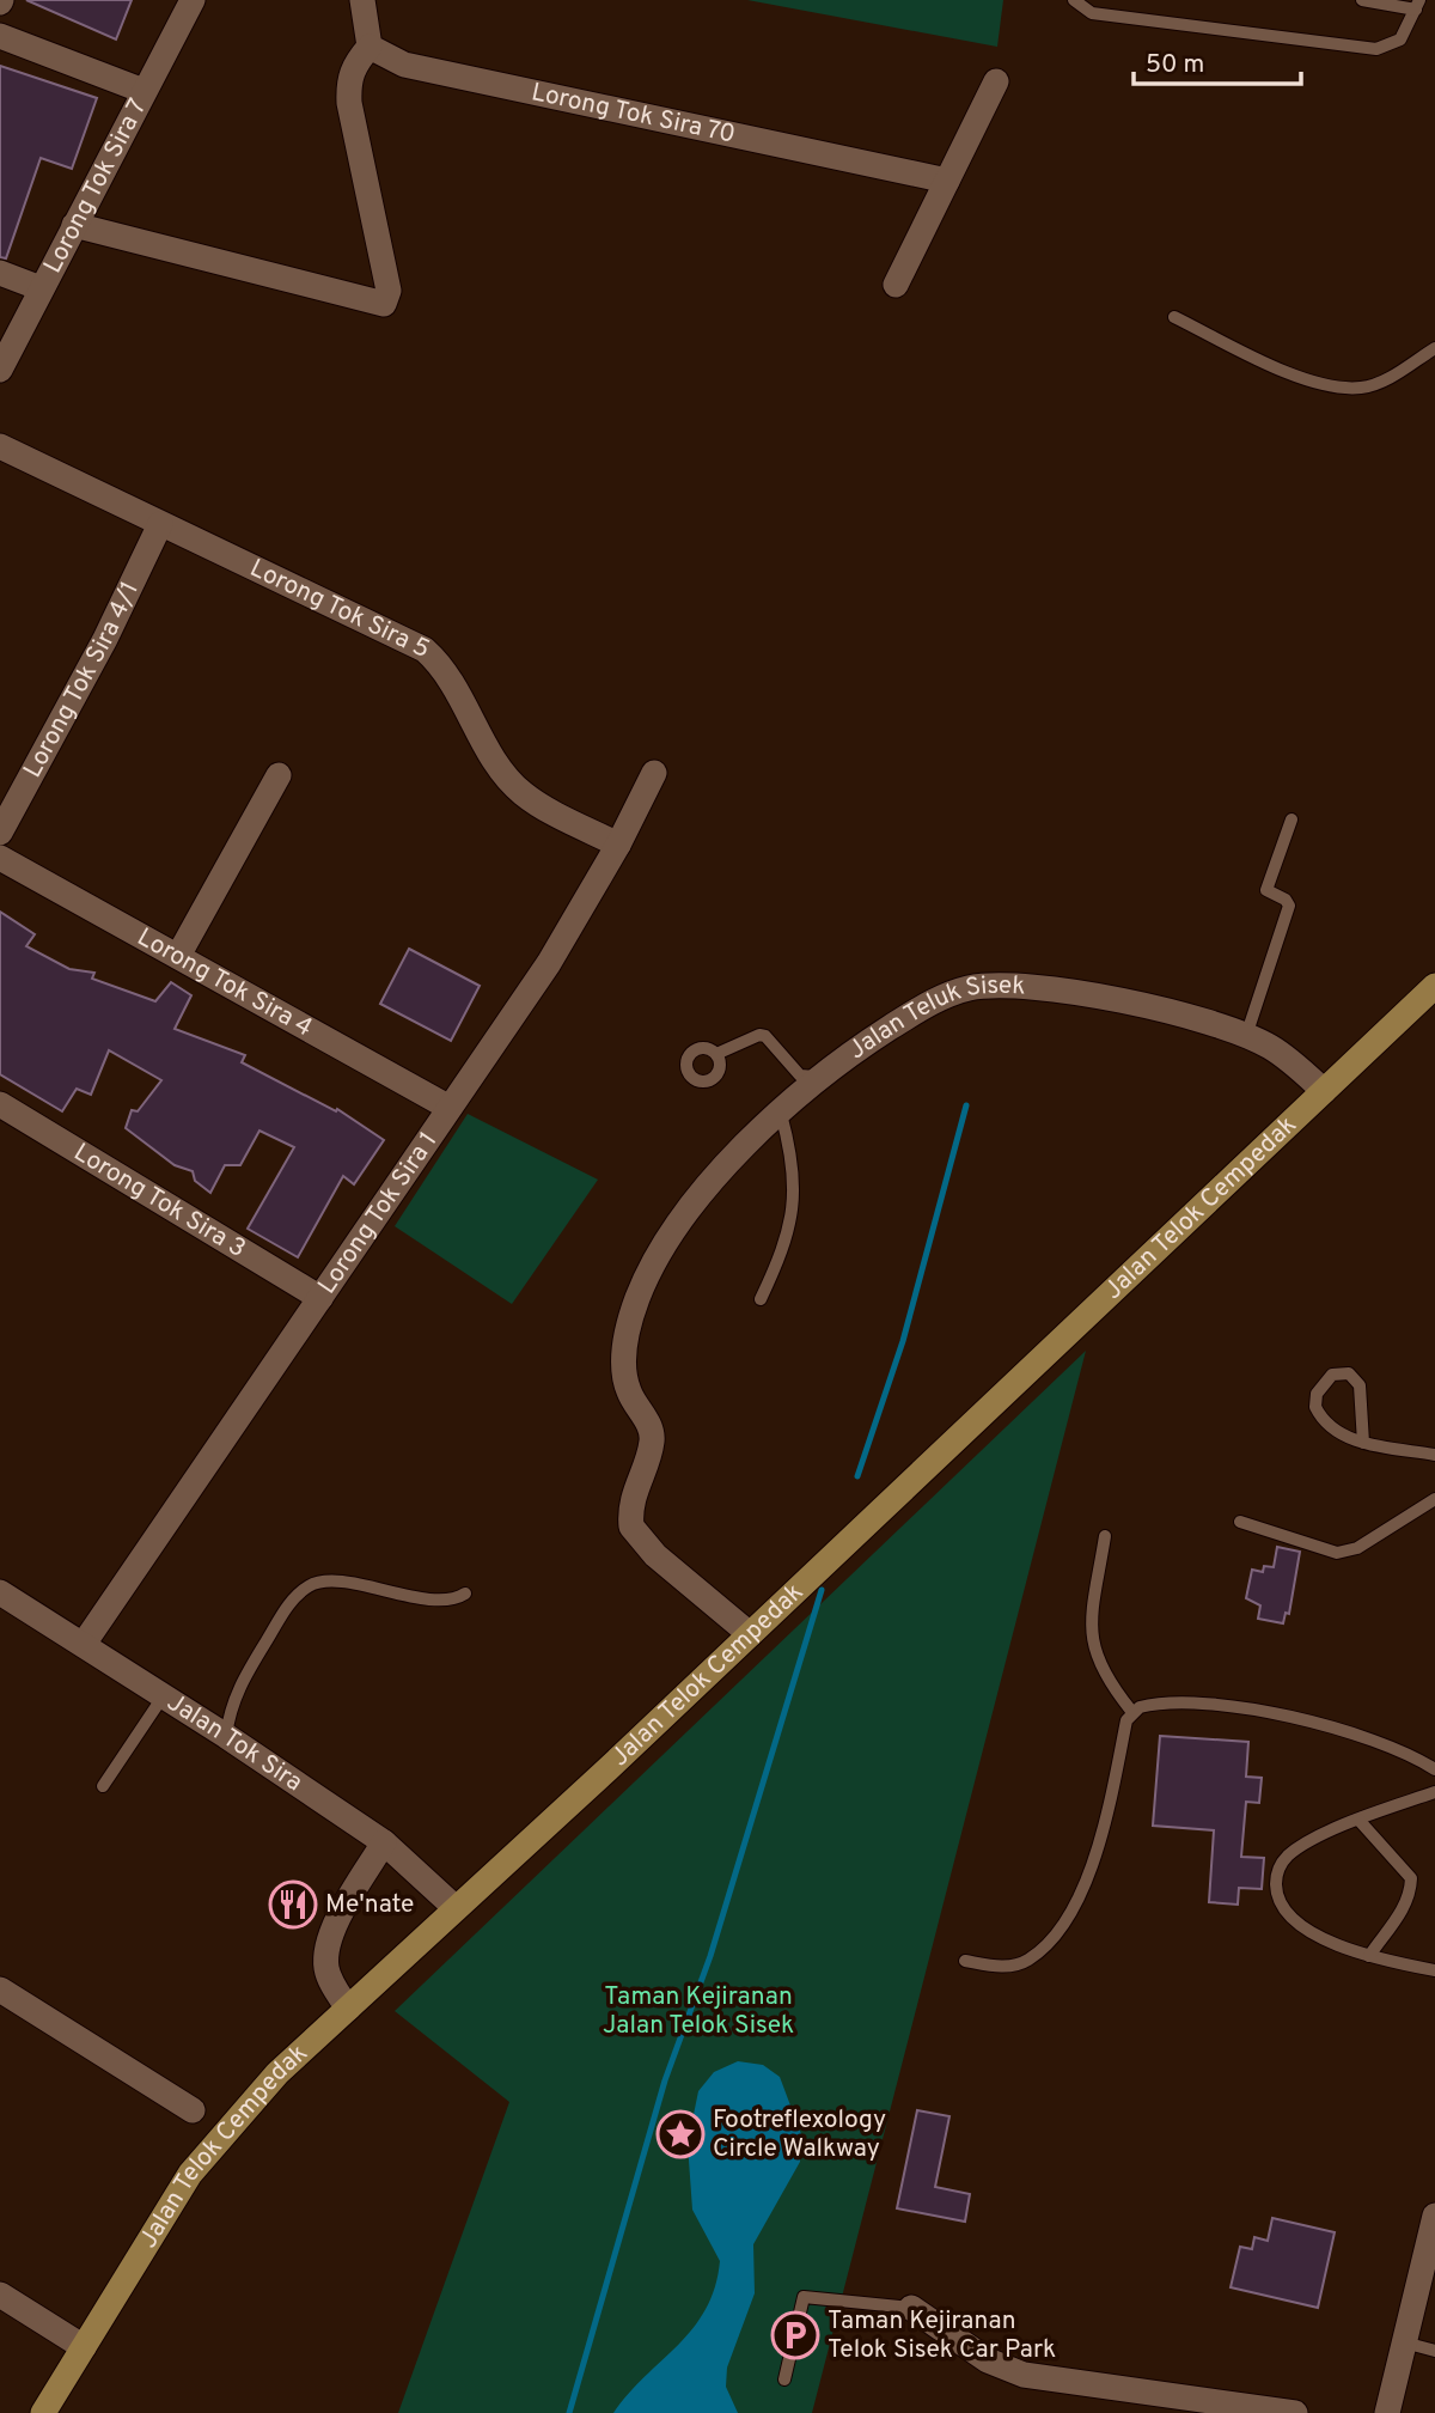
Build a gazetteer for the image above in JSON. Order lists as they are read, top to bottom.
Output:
{
  "streets": {
    "main road": ["Jalan Telok Cempedak"],
    "street": [
      "Lorong Tok Sira 70",
      "Lorong Tok Sira 7",
      "Lorong Tok Sira 5",
      "Lorong Tok Sira 4/1",
      "Lorong Tok Sira 4",
      "Jalan Teluk Sisek",
      "Lorong Tok Sira 3",
      "Lorong Tok Sira 1",
      "Jalan Tok Sira"
    ]
  },
  "crossings": [
    ["Lorong Tok Sira 5", "Lorong Tok Sira 4/1"],
    ["Lorong Tok Sira 5", "Lorong Tok Sira 1"],
    ["Lorong Tok Sira 4", "Lorong Tok Sira 1"],
    ["Jalan Teluk Sisek", "Jalan Telok Cempedak"],
    ["Lorong Tok Sira 3", "Lorong Tok Sira 1"],
    ["Jalan Telok Cempedak", "Jalan Tok Sira"],
    ["Lorong Tok Sira 1", "Jalan Tok Sira"]
  ],
  "parks": ["Taman Kejiranan Jalan Telok Sisek"],
  "places": {
    "restaurant": ["Me'nate"],
    "place": ["Footreflexology Circle Walkway"],
    "parking": ["Taman Kejiranan Telok Sisek Car Park"]
  },
  "scale_bar": "50 m"
}
